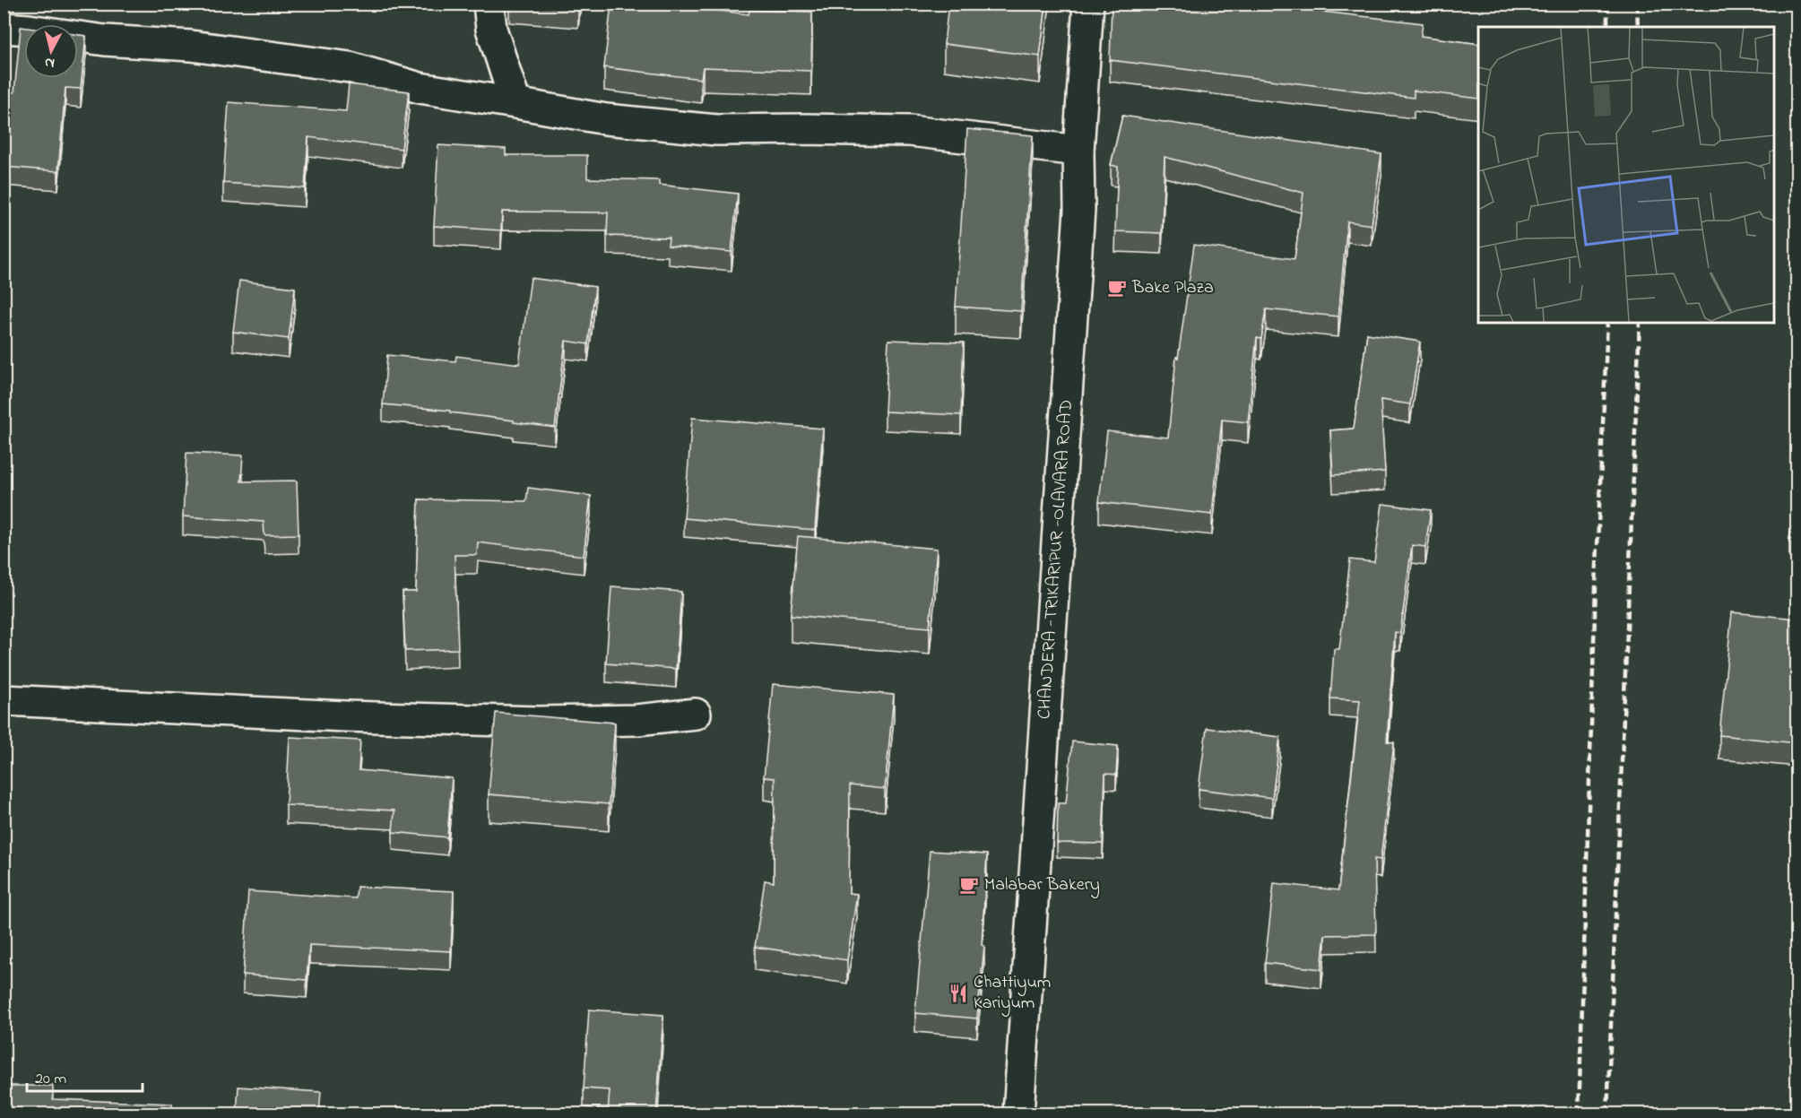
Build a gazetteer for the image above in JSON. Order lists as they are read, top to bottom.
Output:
{
  "streets": {
    "street": ["CHANDERA -TRIKARIPUR -OLAVARA ROAD"]
  },
  "places": {
    "cafe": ["Bake Plaza", "Malabar Bakery"],
    "restaurant": ["Chattiyum Kariyum"]
  },
  "scale_bar": "20 m",
  "north": "bottom"
}
